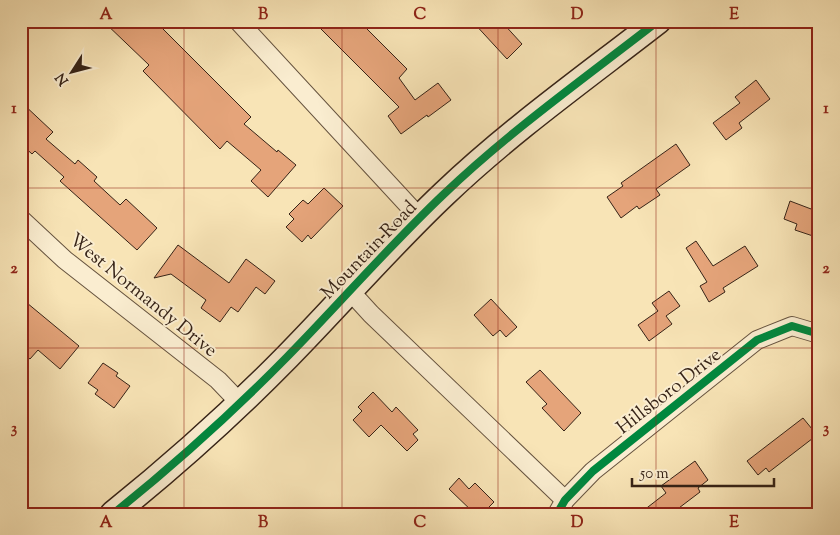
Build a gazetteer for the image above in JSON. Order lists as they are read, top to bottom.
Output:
{
  "streets": {
    "main road": ["Mountain Road"],
    "street": ["West Normandy Drive", "Hillsboro Drive"]
  },
  "crossings": [
    ["Mountain Road", "West Normandy Drive"],
    ["Mountain Road", "Hillsboro Drive"]
  ],
  "scale_bar": "50 m",
  "north": "bottom left",
  "grid": {
    "columns": [
      "A",
      "B",
      "C",
      "D",
      "E"
    ],
    "rows": ["1", "2", "3"]
  }
}
